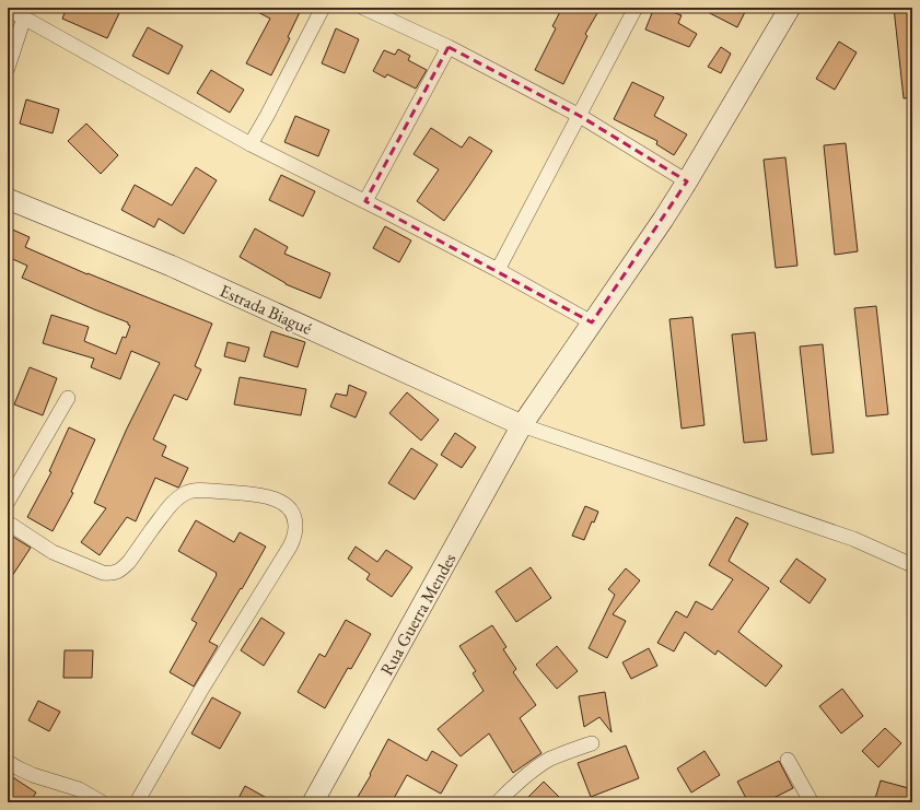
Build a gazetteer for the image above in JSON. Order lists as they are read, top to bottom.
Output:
{
  "streets": {
    "main road": ["Estrada Biagué", "Rua Guerra Mendes"]
  },
  "crossings": [
    ["Estrada Biagué", "Rua Guerra Mendes"]
  ]
}
